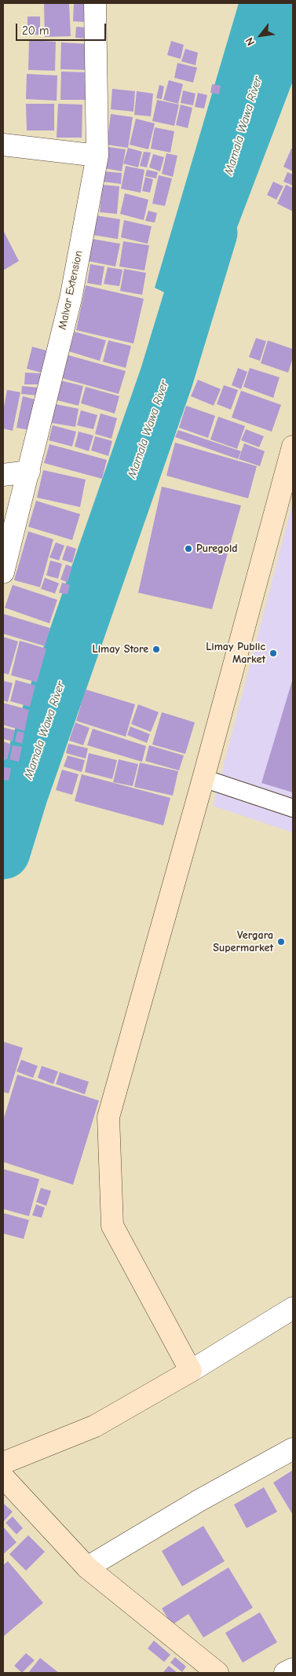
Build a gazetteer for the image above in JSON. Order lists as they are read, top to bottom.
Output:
{
  "streets": {
    "street": ["Malvar Extension"]
  },
  "water": ["Mamala Wawa River"],
  "places": [
    "Puregold",
    "Limay Store",
    "Limay Public Market",
    "Vergara Supermarket"
  ],
  "scale_bar": "20 m",
  "north": "bottom left"
}
